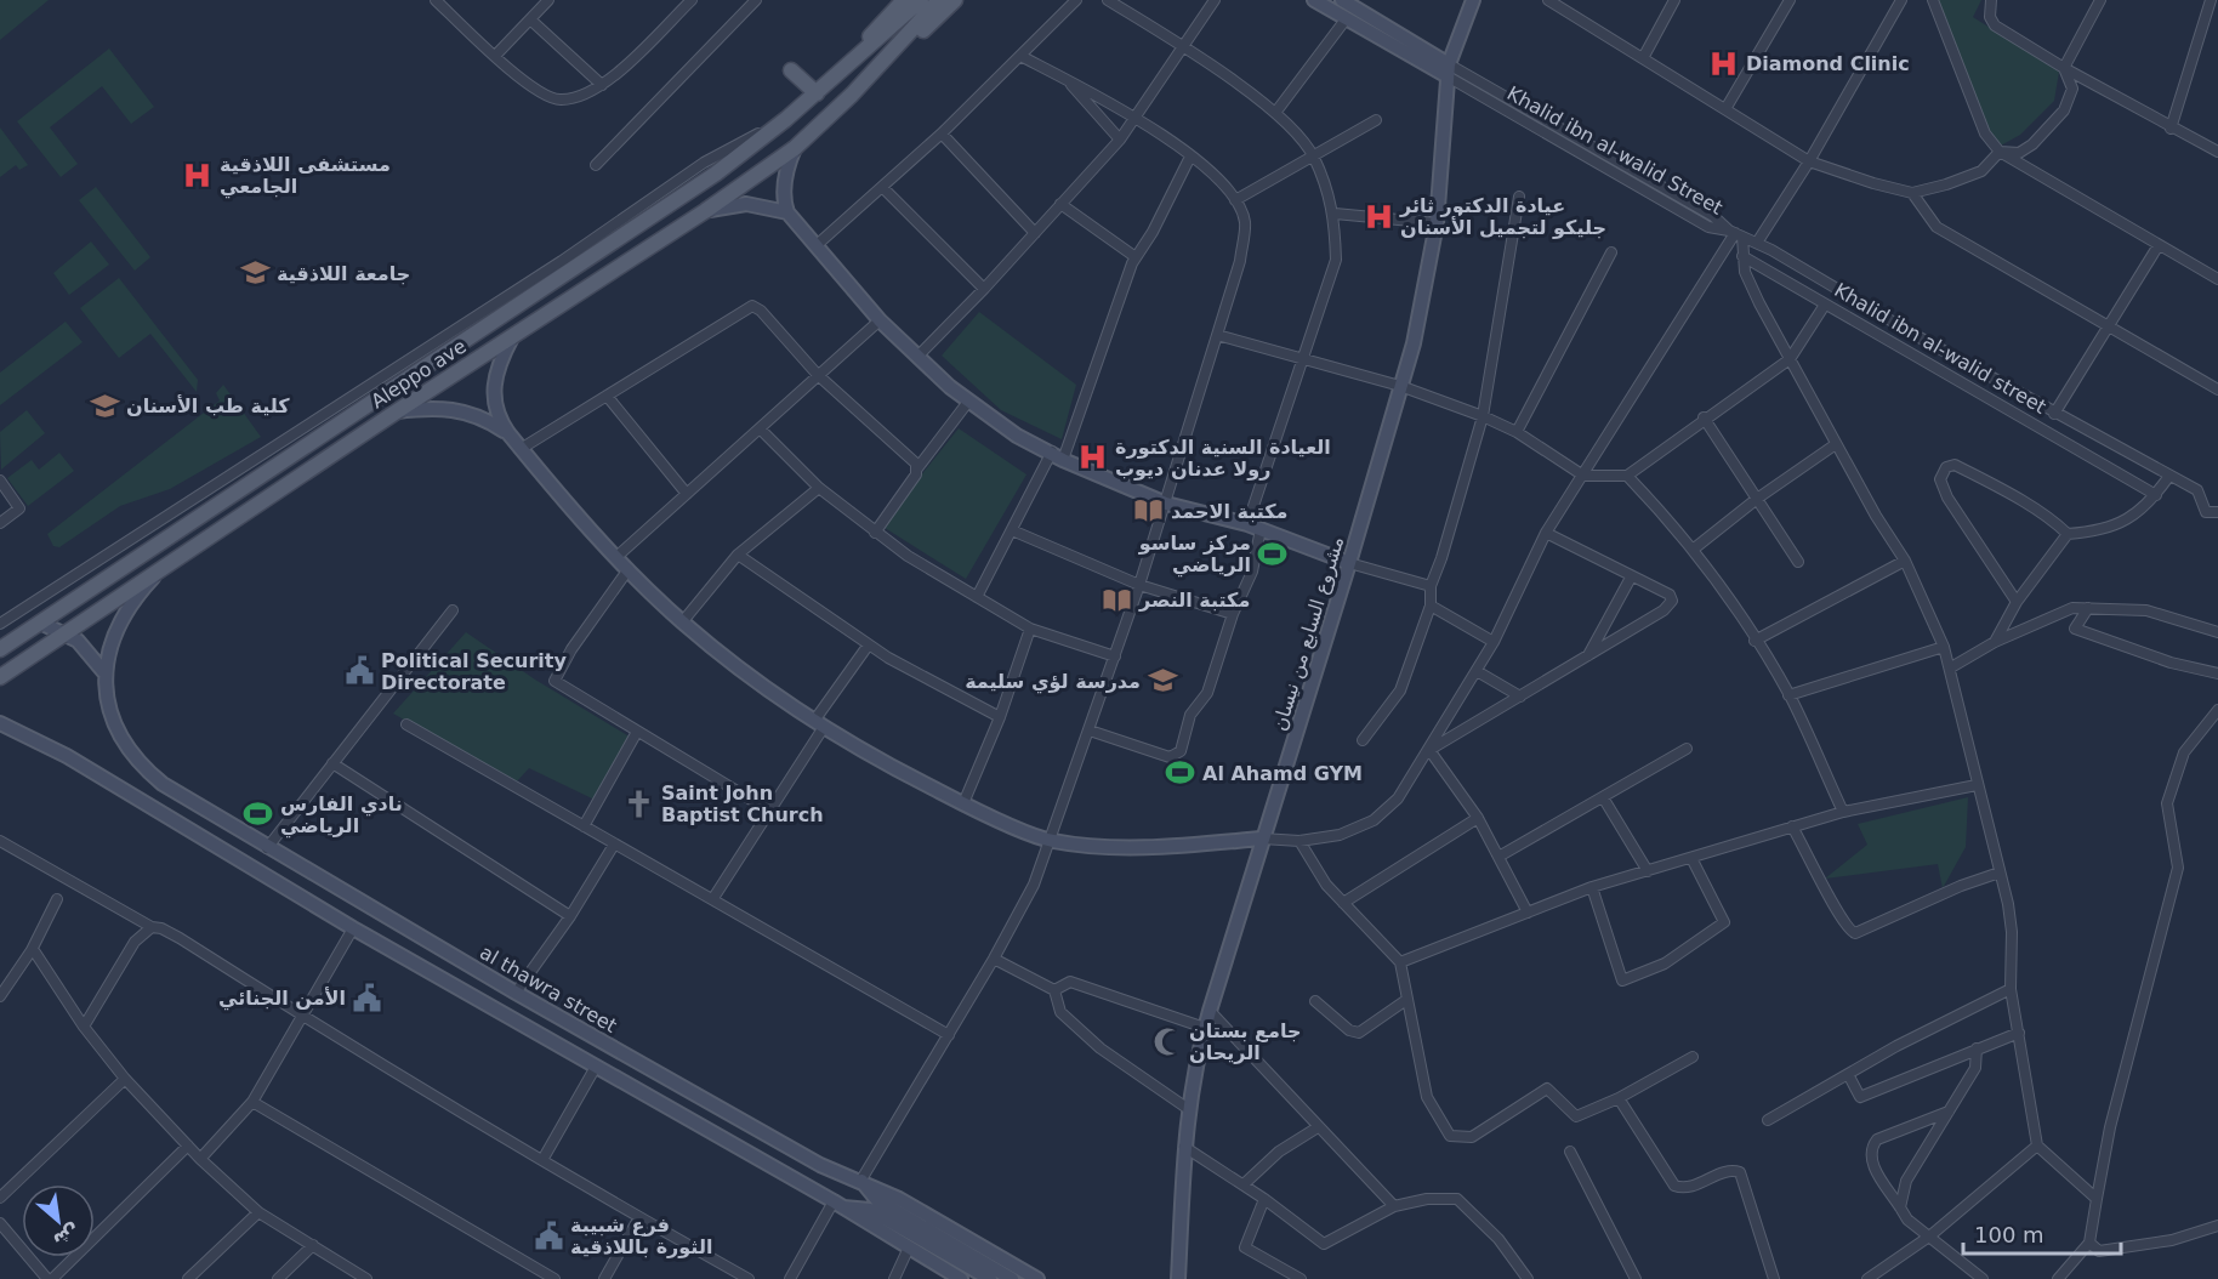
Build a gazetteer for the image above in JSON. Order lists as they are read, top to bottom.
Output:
{
  "streets": {
    "main road": [
      "Khalid ibn al-walid Street",
      "Aleppo ave",
      "مشروع السابع من نيسان",
      "al thawra street"
    ],
    "street": ["Khalid ibn al-walid street"]
  },
  "crossings": [
    ["Khalid ibn al-walid Street", "Khalid ibn al-walid street"],
    ["Khalid ibn al-walid Street", "مشروع السابع من نيسان"],
    ["Aleppo ave", "al thawra street"]
  ],
  "places": {
    "hospital": [
      "Diamond Clinic",
      "مستشفى اللاذقية الجامعي",
      "عيادة الدكتور ثائر جليكو لتجميل الأسنان",
      "العيادة السنية الدكتورة رولا عدنان ديوب"
    ],
    "school or university": ["جامعة اللاذقية", "كلية طب الأسنان", "مدرسة لؤي سليمة"],
    "library": ["مكتبة الاحمد", "مكتبة النصر"],
    "sports": ["مركز ساسو الرياضي", "Al Ahamd GYM", "نادي الفارس الرياضي"],
    "public building": ["Political Security Directorate", "الأمن الجنائي", "فرع شبيبة الثورة باللاذقية"],
    "church": ["Saint John Baptist Church"],
    "mosque": ["جامع بستان الريحان"]
  },
  "scale_bar": "100 m",
  "north": "bottom right"
}
